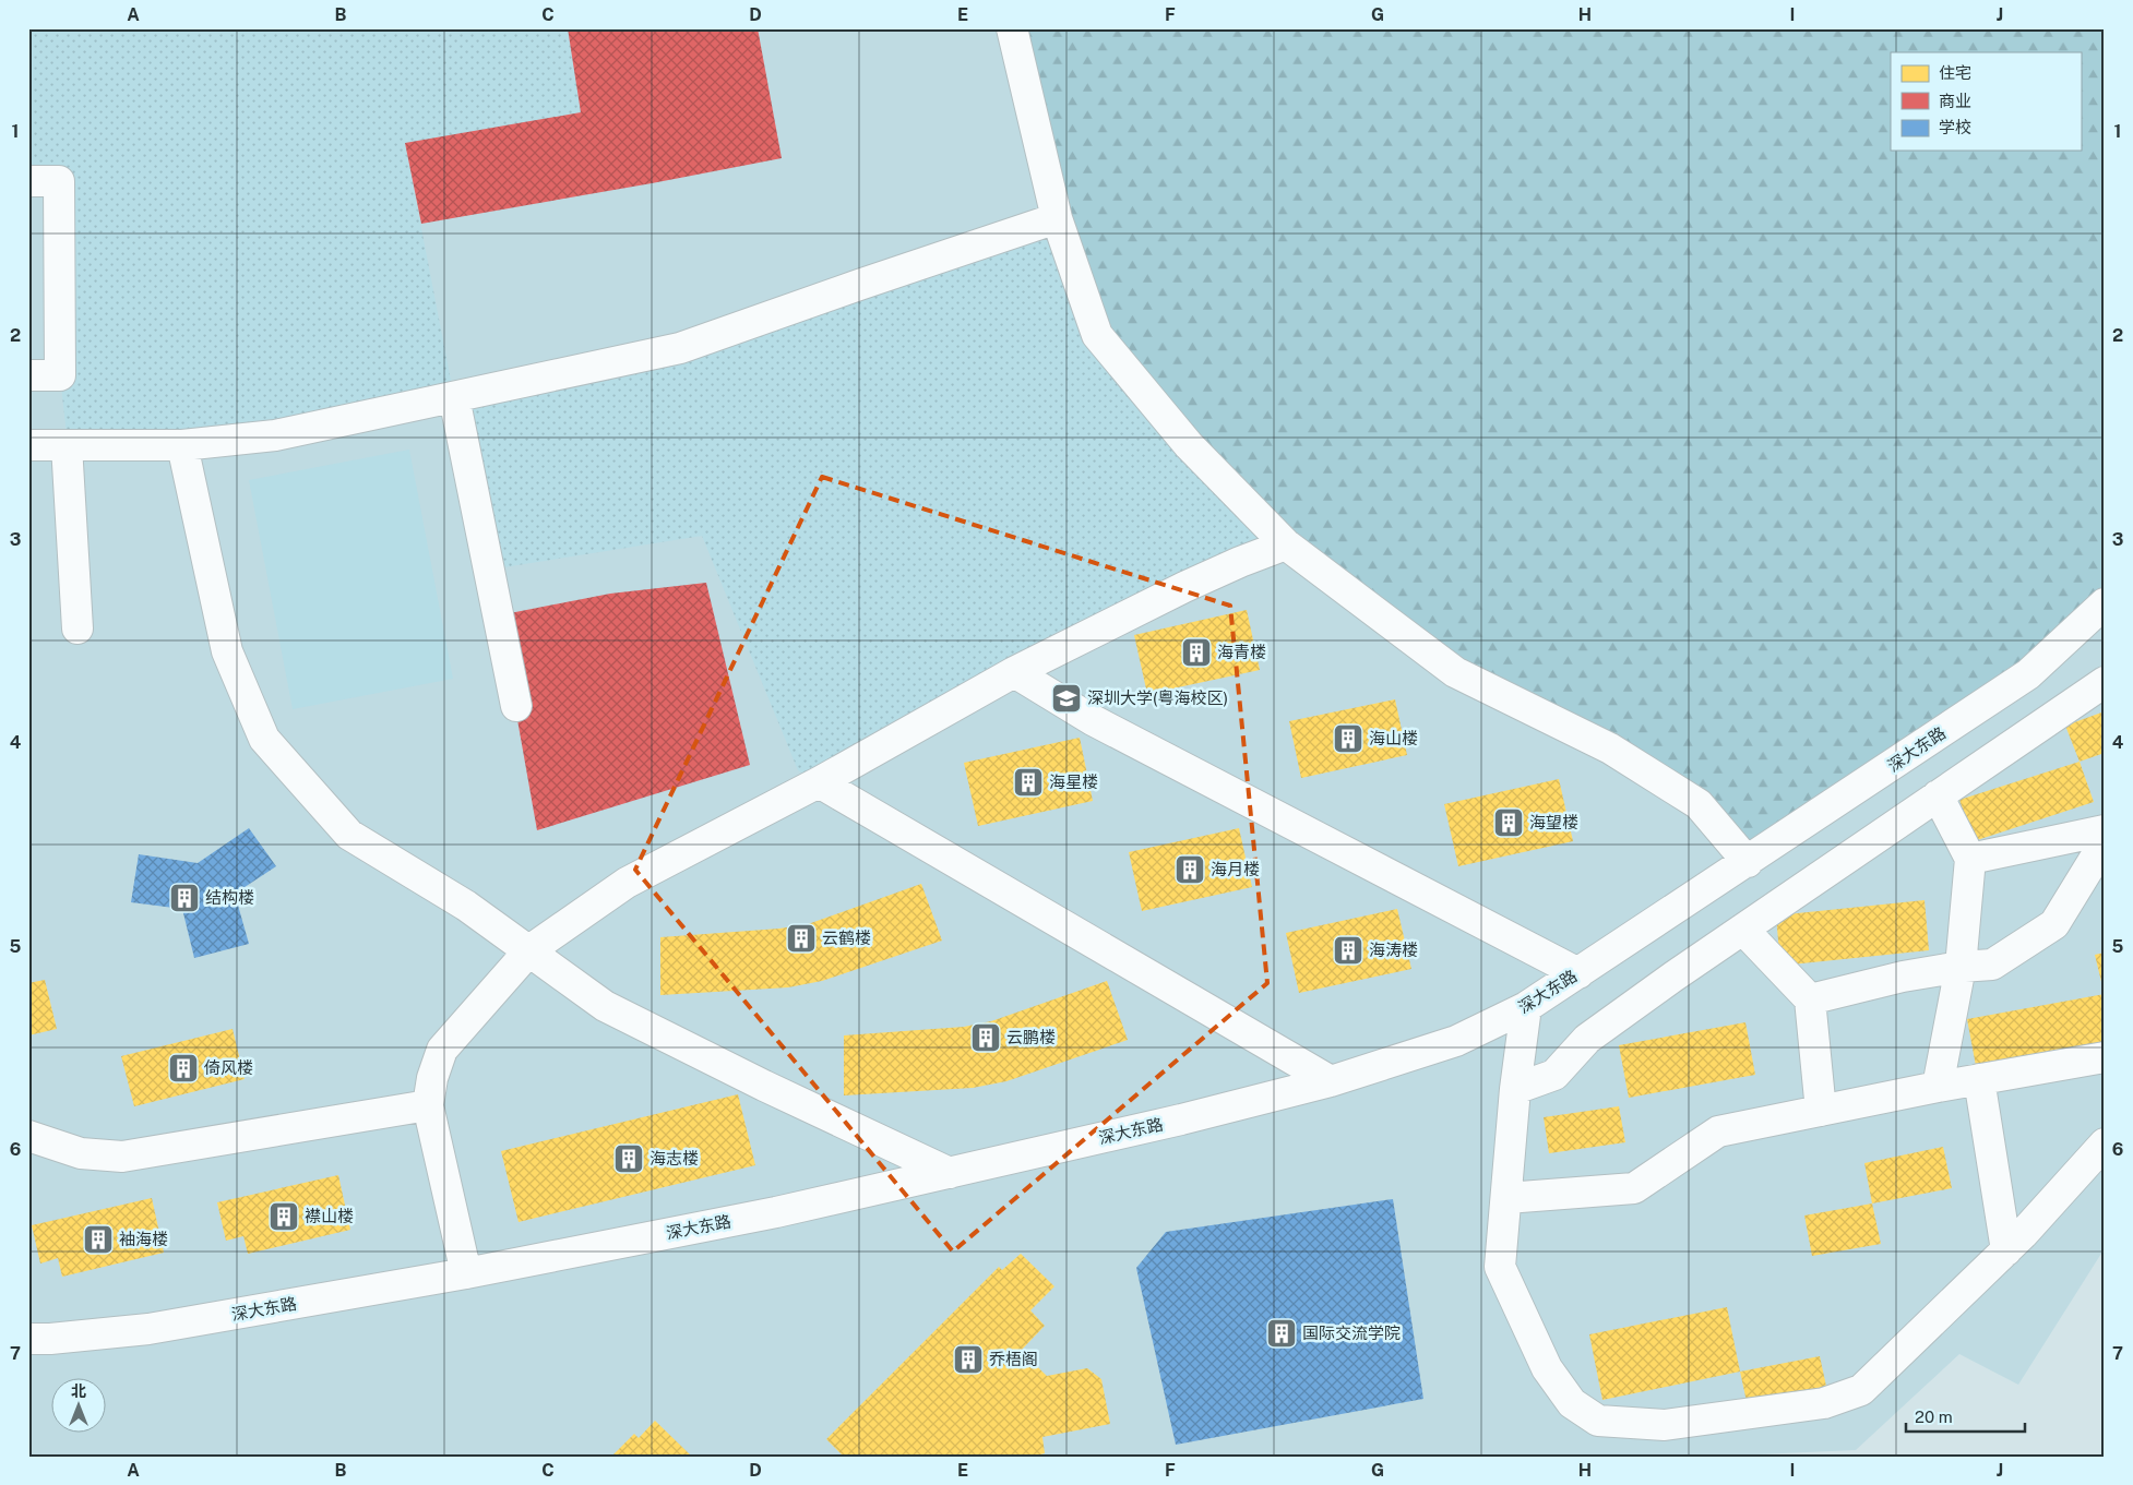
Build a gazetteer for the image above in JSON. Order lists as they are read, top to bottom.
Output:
{
  "streets": {
    "street": ["深大东路"]
  },
  "places": {
    "building": [
      "海青楼",
      "海山楼",
      "海星楼",
      "海望楼",
      "海月楼",
      "结构楼",
      "云鹤楼",
      "海涛楼",
      "云鹏楼",
      "倚风楼",
      "海志楼",
      "襟山楼",
      "袖海楼",
      "国际交流学院",
      "乔梧阁"
    ],
    "school or university": ["深圳大学(粤海校区)"]
  },
  "legend": ["住宅", "商业", "学校"],
  "scale_bar": "20 m",
  "north": "top",
  "grid": {
    "columns": [
      "A",
      "B",
      "C",
      "D",
      "E",
      "F",
      "G",
      "H",
      "I",
      "J"
    ],
    "rows": [
      "1",
      "2",
      "3",
      "4",
      "5",
      "6",
      "7"
    ]
  }
}
